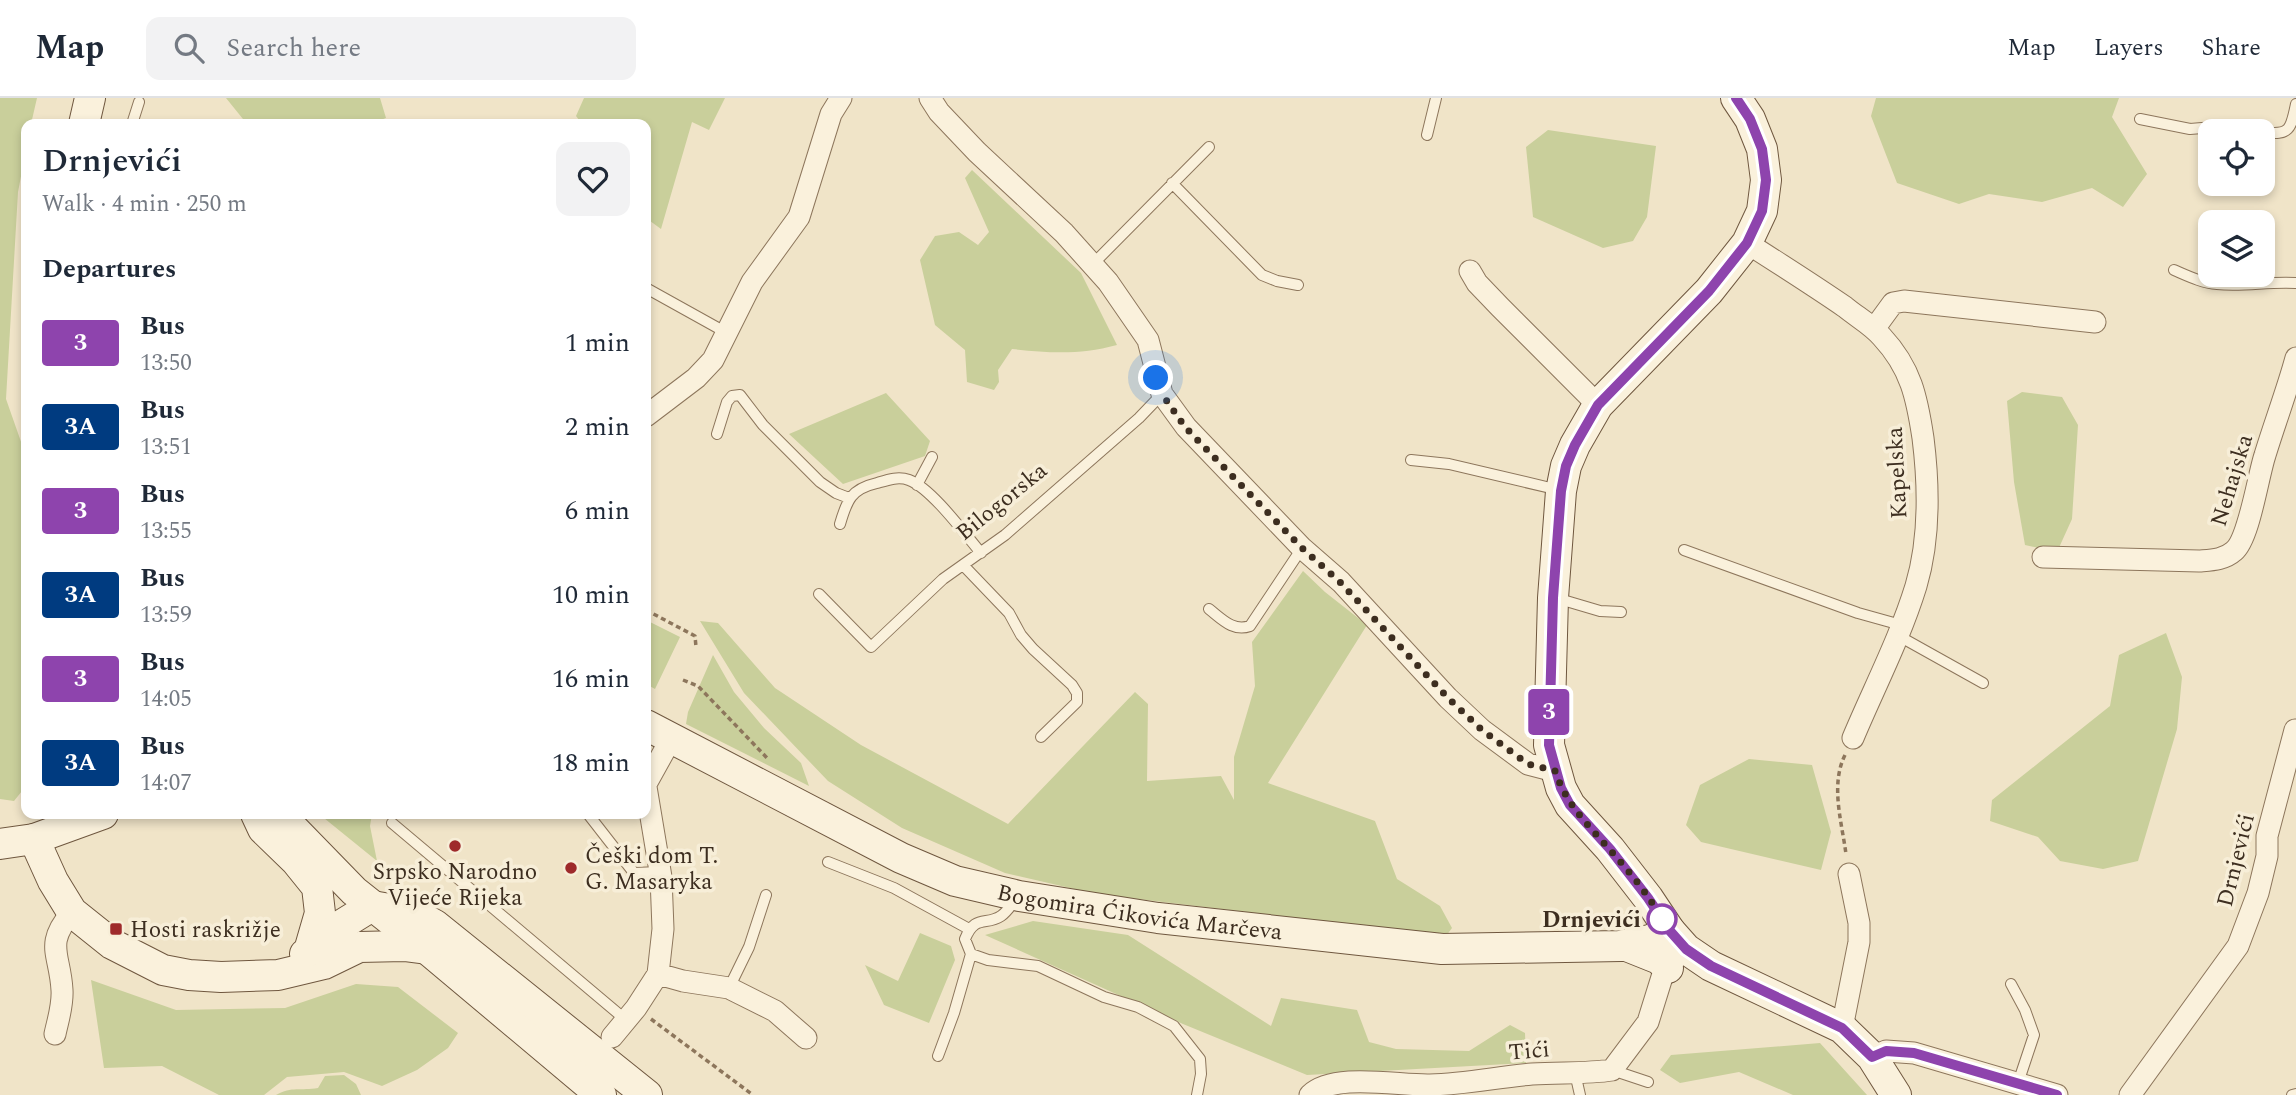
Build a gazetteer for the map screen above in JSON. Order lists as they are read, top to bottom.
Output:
{
  "streets": {
    "street": [
      "Kapelska",
      "Nehajska",
      "Drnjevići",
      "Bogomira Ćikovića Marčeva",
      "Tići"
    ],
    "lane": ["Bilogorska"]
  },
  "places": {
    "other": ["Srpsko Narodno Vijeće Rijeka", "Češki dom T. G. Masaryka", "Drnjevići"],
    "transit": ["Hosti raskrižje"]
  },
  "lines": ["bus line 3"],
  "page": {
    "header": "Map",
    "search": "Search here",
    "nav": ["Map", "Layers", "Share"],
    "on_map": "3",
    "heading": [
      ["Drnjevići", "Walk · 4 min · 250 m"],
      "Departures"
    ],
    "list": [
      {
        "mark": "3",
        "name": "Bus",
        "note": "13:50",
        "value": "1 min"
      },
      {
        "mark": "3A",
        "name": "Bus",
        "note": "13:51",
        "value": "2 min"
      },
      {
        "mark": "3",
        "name": "Bus",
        "note": "13:55",
        "value": "6 min"
      },
      {
        "mark": "3A",
        "name": "Bus",
        "note": "13:59",
        "value": "10 min"
      },
      {
        "mark": "3",
        "name": "Bus",
        "note": "14:05",
        "value": "16 min"
      },
      {
        "mark": "3A",
        "name": "Bus",
        "note": "14:07",
        "value": "18 min"
      }
    ]
  }
}
